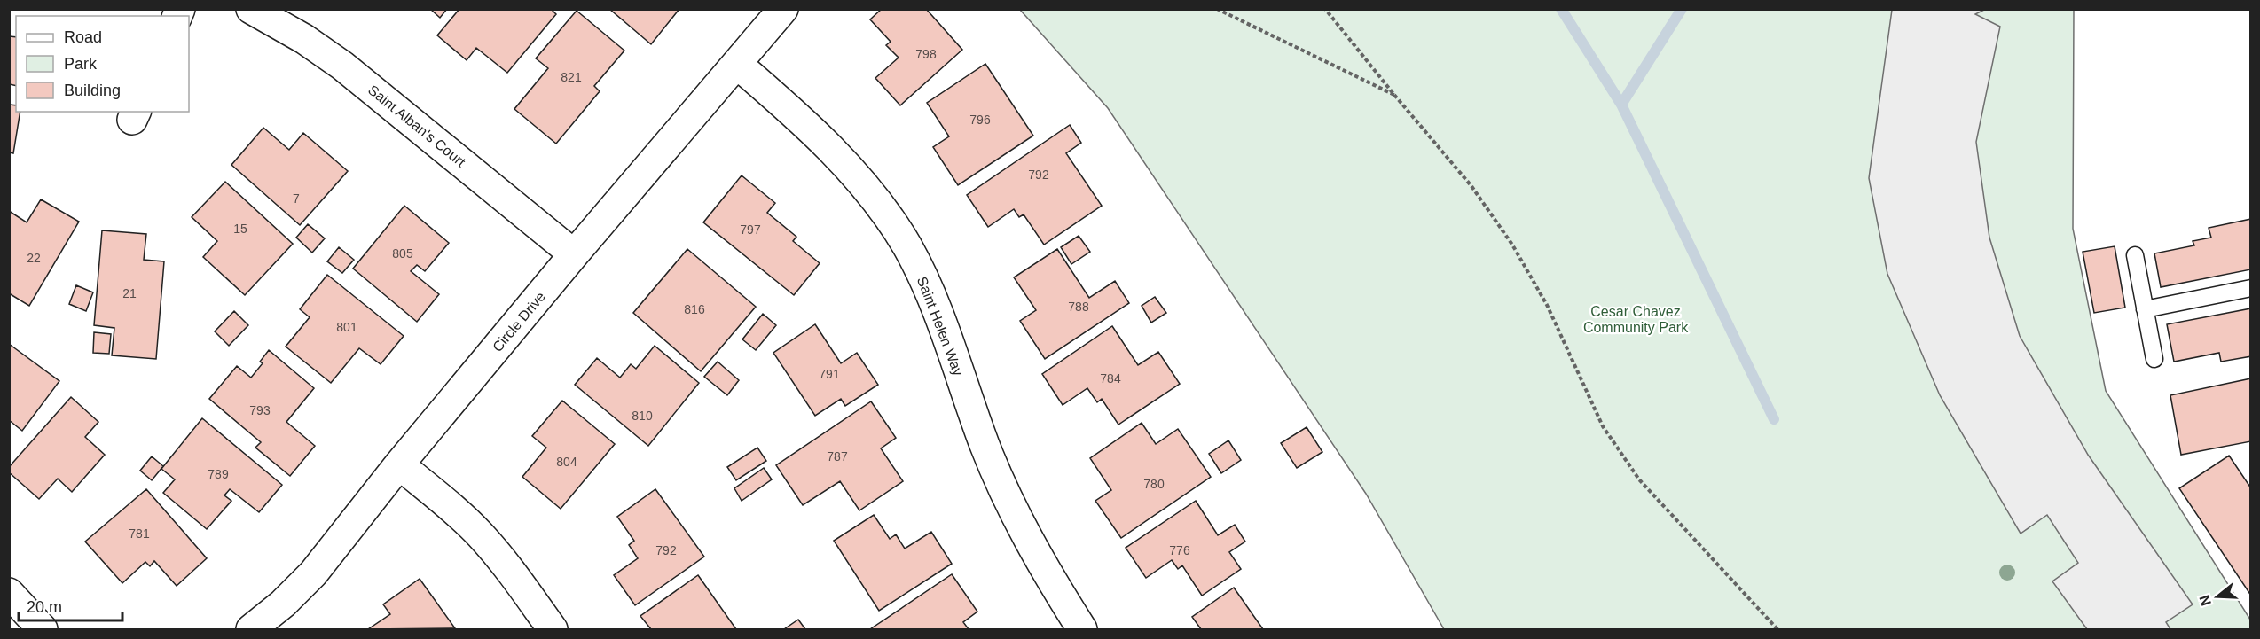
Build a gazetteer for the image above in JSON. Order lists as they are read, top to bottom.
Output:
{
  "streets": {
    "street": ["Saint Alban's Court", "Circle Drive", "Saint Helen Way"]
  },
  "crossings": [
    ["Saint Alban's Court", "Circle Drive"],
    ["Circle Drive", "Saint Helen Way"]
  ],
  "parks": ["Cesar Chavez Community Park"],
  "house_numbers": [
    "798",
    "821",
    "796",
    "792",
    "7",
    "15",
    "797",
    "805",
    "22",
    "21",
    "788",
    "816",
    "801",
    "791",
    "784",
    "793",
    "810",
    "787",
    "804",
    "789",
    "780",
    "781",
    "792",
    "776"
  ],
  "legend": ["Road", "Park", "Building"],
  "scale_bar": "20 m",
  "north": "left"
}
